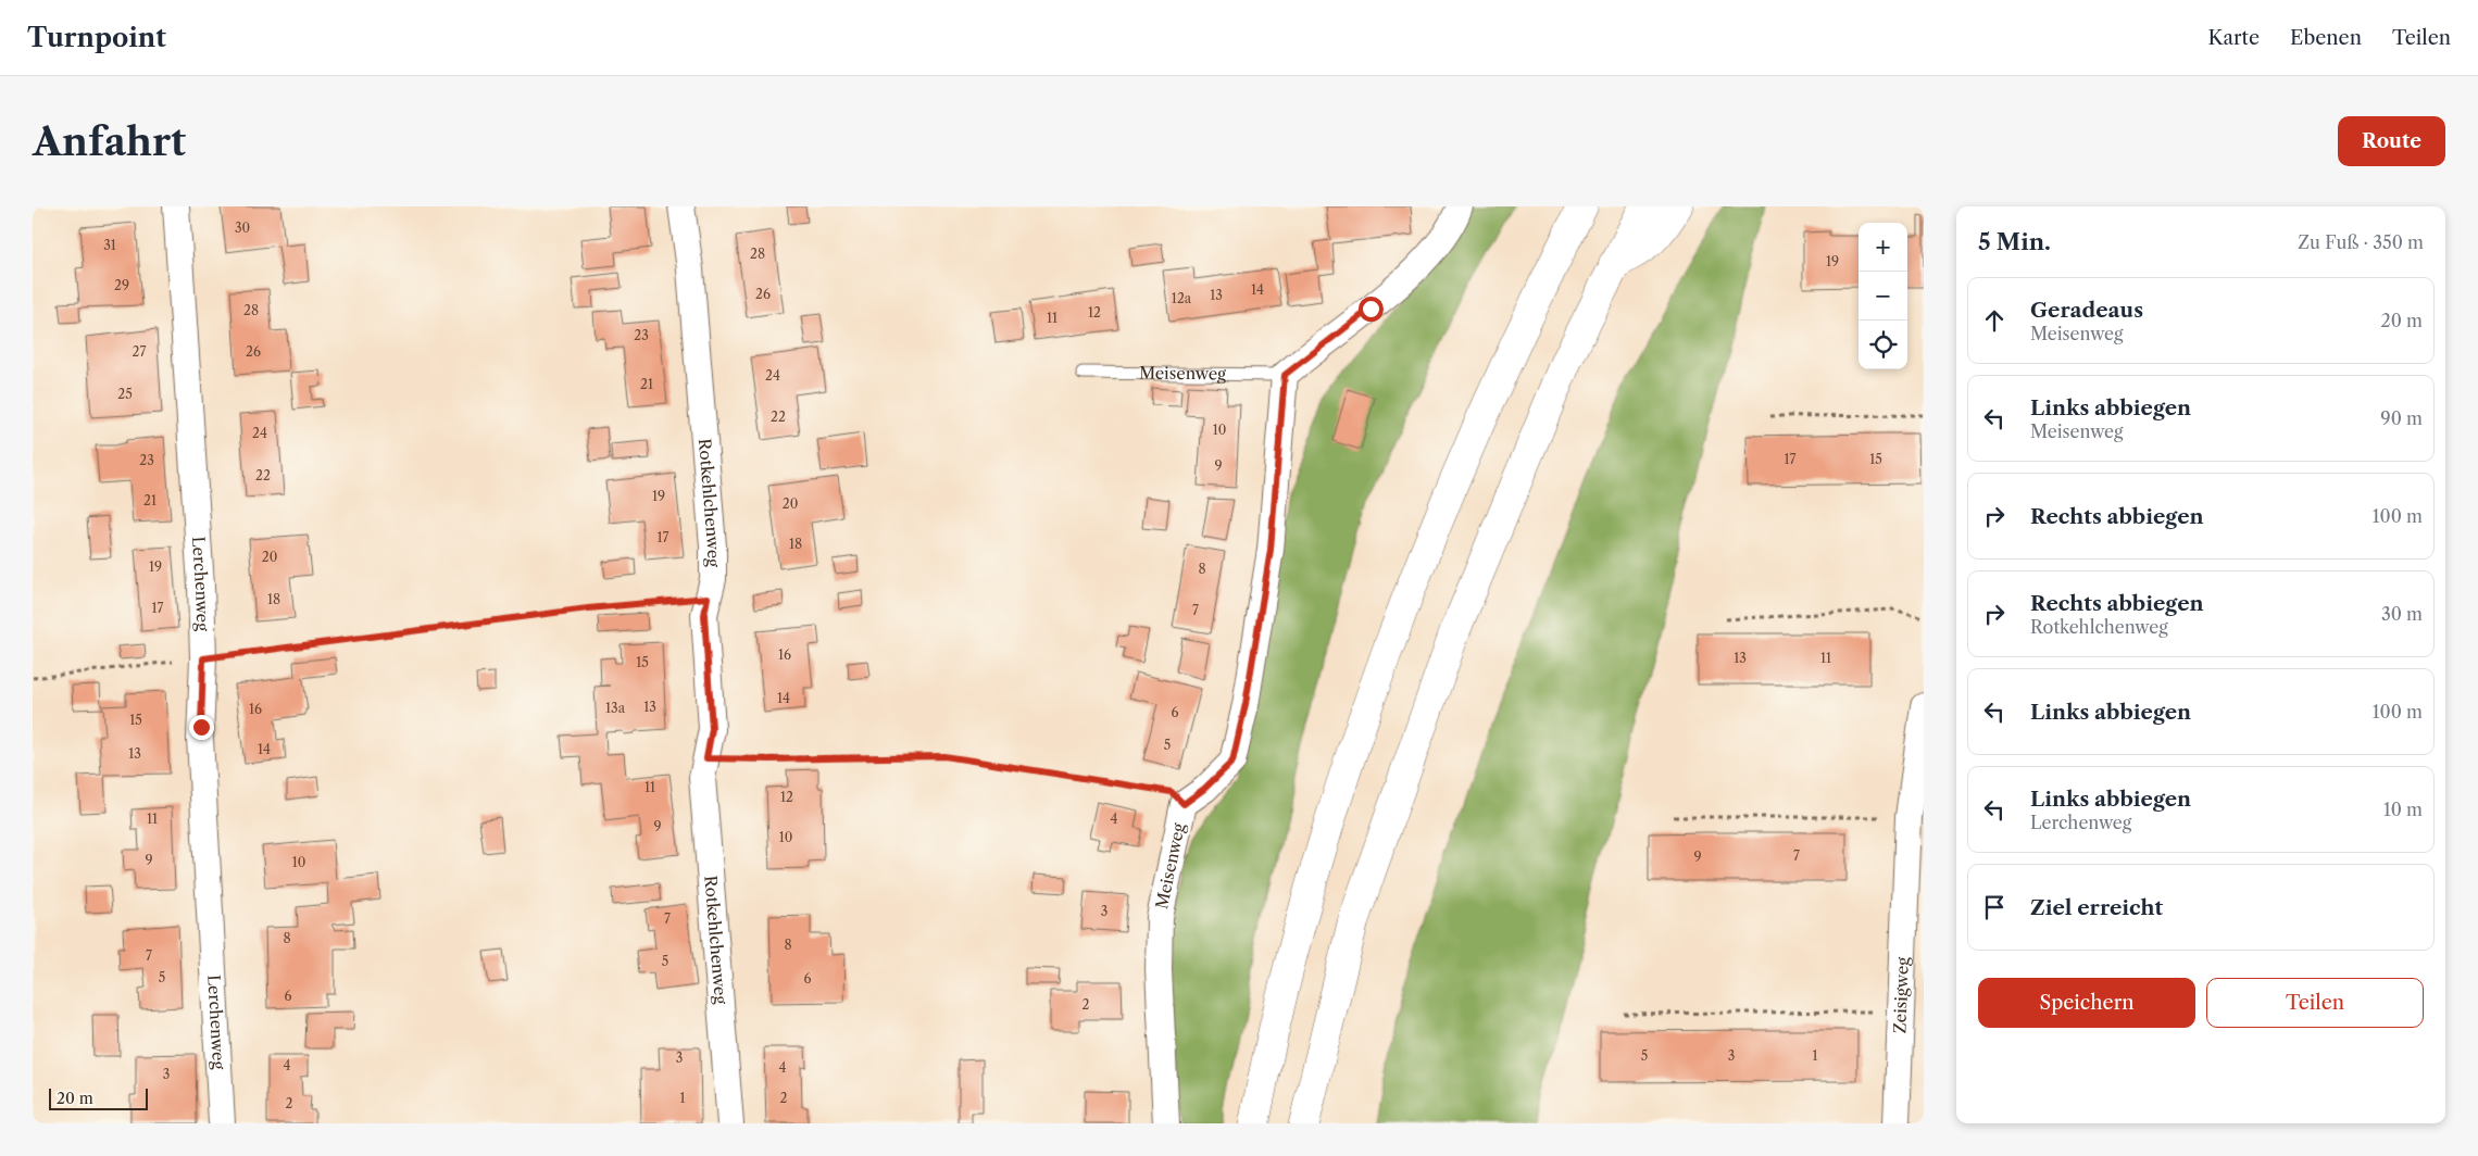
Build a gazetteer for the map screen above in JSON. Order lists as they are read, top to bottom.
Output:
{
  "streets": {
    "street": [
      "Meisenweg",
      "Rotkehlchenweg",
      "Lerchenweg",
      "Zeisigweg"
    ]
  },
  "house_numbers": [
    "30",
    "31",
    "28",
    "19",
    "29",
    "14",
    "26",
    "13",
    "12a",
    "28",
    "12",
    "11",
    "23",
    "27",
    "26",
    "24",
    "21",
    "25",
    "22",
    "10",
    "24",
    "17",
    "15",
    "23",
    "9",
    "22",
    "19",
    "21",
    "20",
    "17",
    "18",
    "20",
    "19",
    "8",
    "18",
    "17",
    "7",
    "16",
    "13",
    "11",
    "15",
    "14",
    "13",
    "13a",
    "16",
    "6",
    "15",
    "5",
    "14",
    "13",
    "11",
    "12",
    "11",
    "4",
    "9",
    "10",
    "7",
    "9",
    "9",
    "10",
    "3",
    "7",
    "8",
    "8",
    "7",
    "5",
    "5",
    "6",
    "6",
    "2",
    "5",
    "3",
    "1",
    "3",
    "4",
    "4",
    "3",
    "1",
    "2",
    "2"
  ],
  "scale_bar": "20 m",
  "page": {
    "header": "Turnpoint",
    "nav": ["Karte", "Ebenen", "Teilen"],
    "buttons": [
      "Route",
      ["Speichern", "Teilen"]
    ],
    "title": "Anfahrt",
    "heading": ["5 Min.", "Zu Fuß · 350 m"],
    "map_buttons": ["+", "−"],
    "list": [
      ["Geradeaus", "Meisenweg", "20 m"],
      ["Links abbiegen", "Meisenweg", "90 m"],
      ["Rechts abbiegen", "100 m"],
      ["Rechts abbiegen", "Rotkehlchenweg", "30 m"],
      ["Links abbiegen", "100 m"],
      ["Links abbiegen", "Lerchenweg", "10 m"],
      "Ziel erreicht"
    ],
    "scale": "20 m"
  }
}
